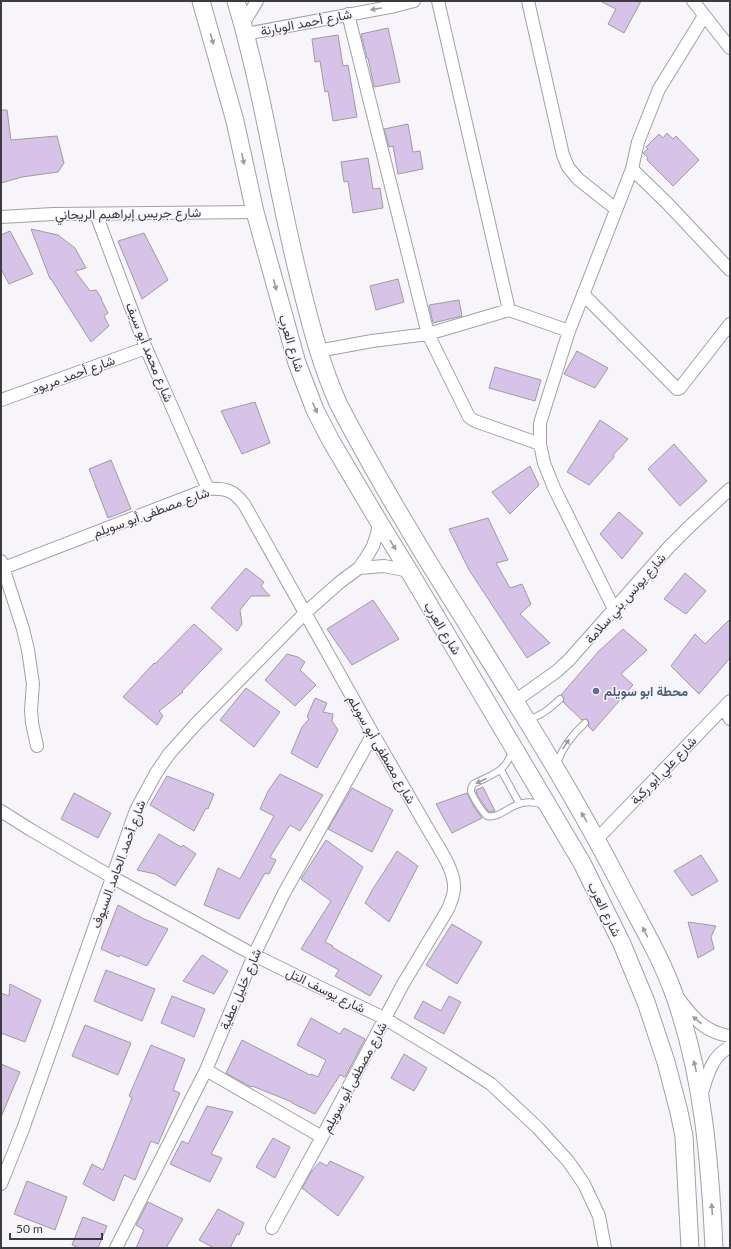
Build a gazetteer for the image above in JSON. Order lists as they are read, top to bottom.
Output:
{
  "streets": {
    "main road": ["شارع العرب"],
    "street": [
      "شارع أحمد الوبارنة",
      "شارع جريس إبراهيم الريحاني",
      "شارع محمد أبو سيف",
      "شارع أحمد مريود",
      "شارع مصطفى أبو سويلم",
      "شارع يونس بني سلامة",
      "شارع علي أبو ركبة",
      "شارع أحمد الحامد السيوف",
      "شارع خليل عطية",
      "شارع يوسف التل"
    ]
  },
  "crossings": [
    ["شارع أحمد الوبارنة", "شارع العرب"],
    ["شارع جريس إبراهيم الريحاني", "شارع العرب"],
    ["شارع جريس إبراهيم الريحاني", "شارع محمد أبو سيف"],
    ["شارع العرب", "شارع يونس بني سلامة"],
    ["شارع العرب", "شارع علي أبو ركبة"],
    ["شارع العرب", "شارع أحمد الحامد السيوف"],
    ["شارع محمد أبو سيف", "شارع أحمد مريود"],
    ["شارع محمد أبو سيف", "شارع مصطفى أبو سويلم"],
    ["شارع مصطفى أبو سويلم", "شارع أحمد الحامد السيوف"],
    ["شارع مصطفى أبو سويلم", "شارع خليل عطية"],
    ["شارع مصطفى أبو سويلم", "شارع يوسف التل"],
    ["شارع أحمد الحامد السيوف", "شارع يوسف التل"],
    ["شارع خليل عطية", "شارع يوسف التل"]
  ],
  "one_way": ["شارع أحمد الوبارنة"],
  "places": ["محطة ابو سويلم"],
  "scale_bar": "50 m"
}
